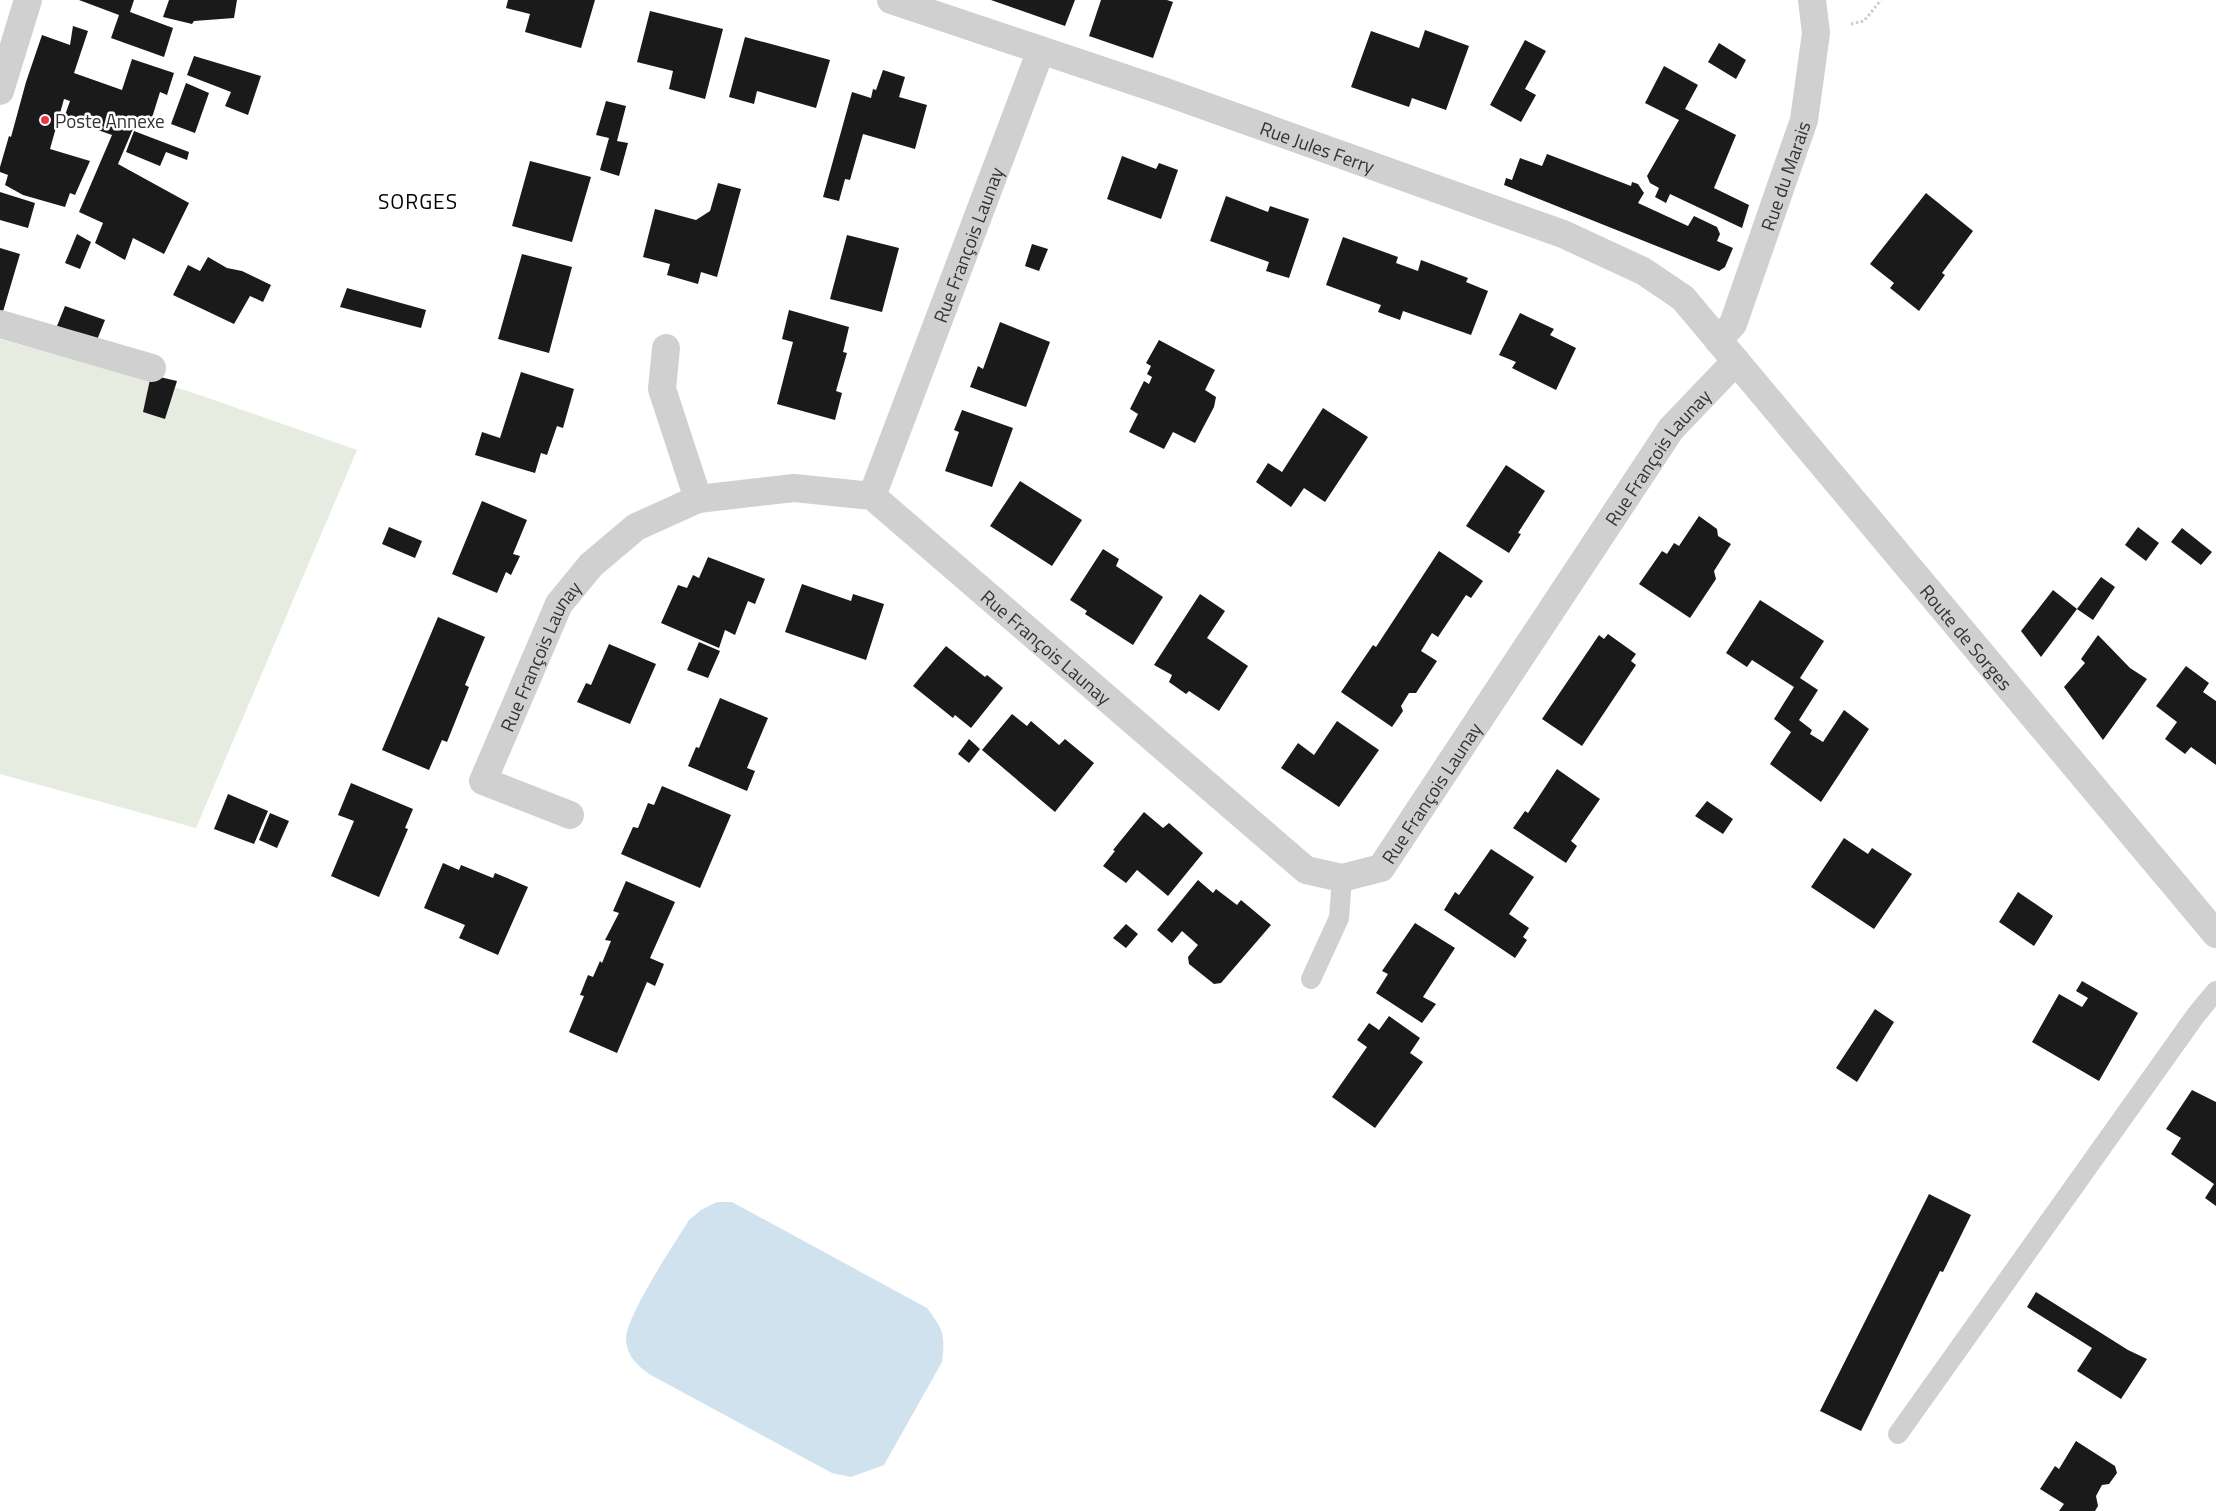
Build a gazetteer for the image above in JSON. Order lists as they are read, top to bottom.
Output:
{
  "streets": {
    "street": [
      "Rue Jules Ferry",
      "Rue du Marais",
      "Rue François Launay",
      "Route de Sorges"
    ]
  },
  "crossings": [
    ["Rue Jules Ferry", "Rue du Marais"],
    ["Rue Jules Ferry", "Rue François Launay"],
    ["Rue Jules Ferry", "Route de Sorges"],
    ["Rue du Marais", "Route de Sorges"],
    ["Rue François Launay", "Route de Sorges"]
  ],
  "districts": ["SORGES"],
  "places": ["Poste Annexe"]
}
